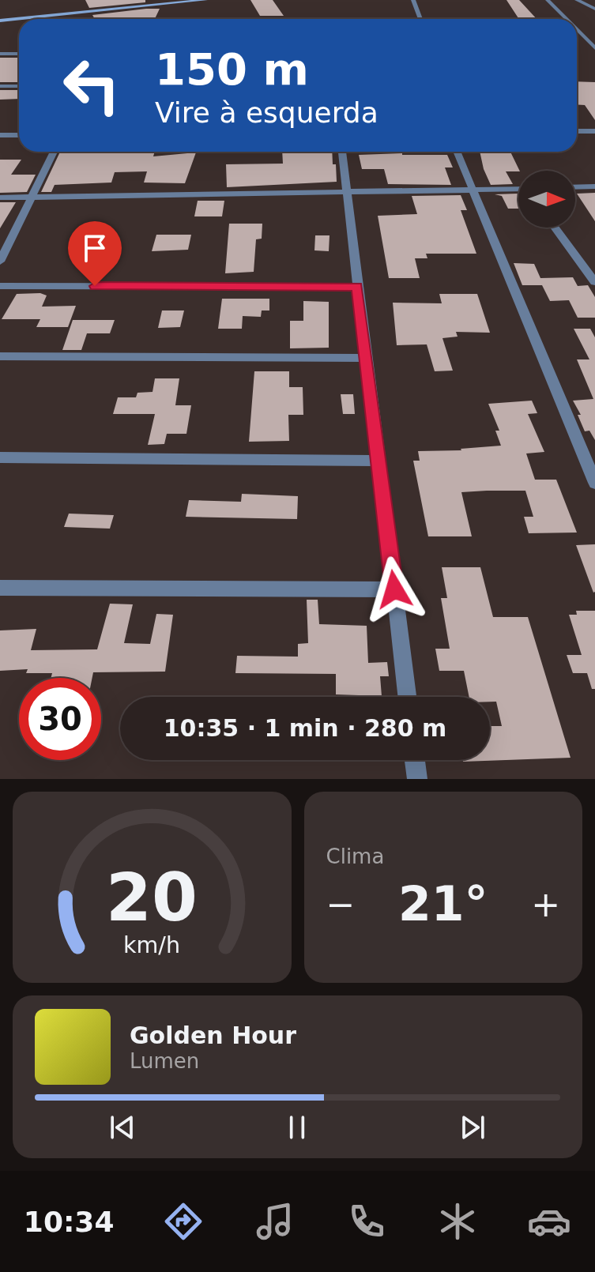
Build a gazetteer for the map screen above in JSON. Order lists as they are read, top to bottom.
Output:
{
  "north": "right",
  "page": {
    "turn": ["150 m", "Vire à esquerda"],
    "limit": "30",
    "trip": "10:35 · 1 min · 280 m",
    "tile": "Clima",
    "heat": ["−", "21°", "+"],
    "song": ["Golden Hour", "Lumen"],
    "tabs": "10:34",
    "gauge": ["20", "km/h"]
  }
}
